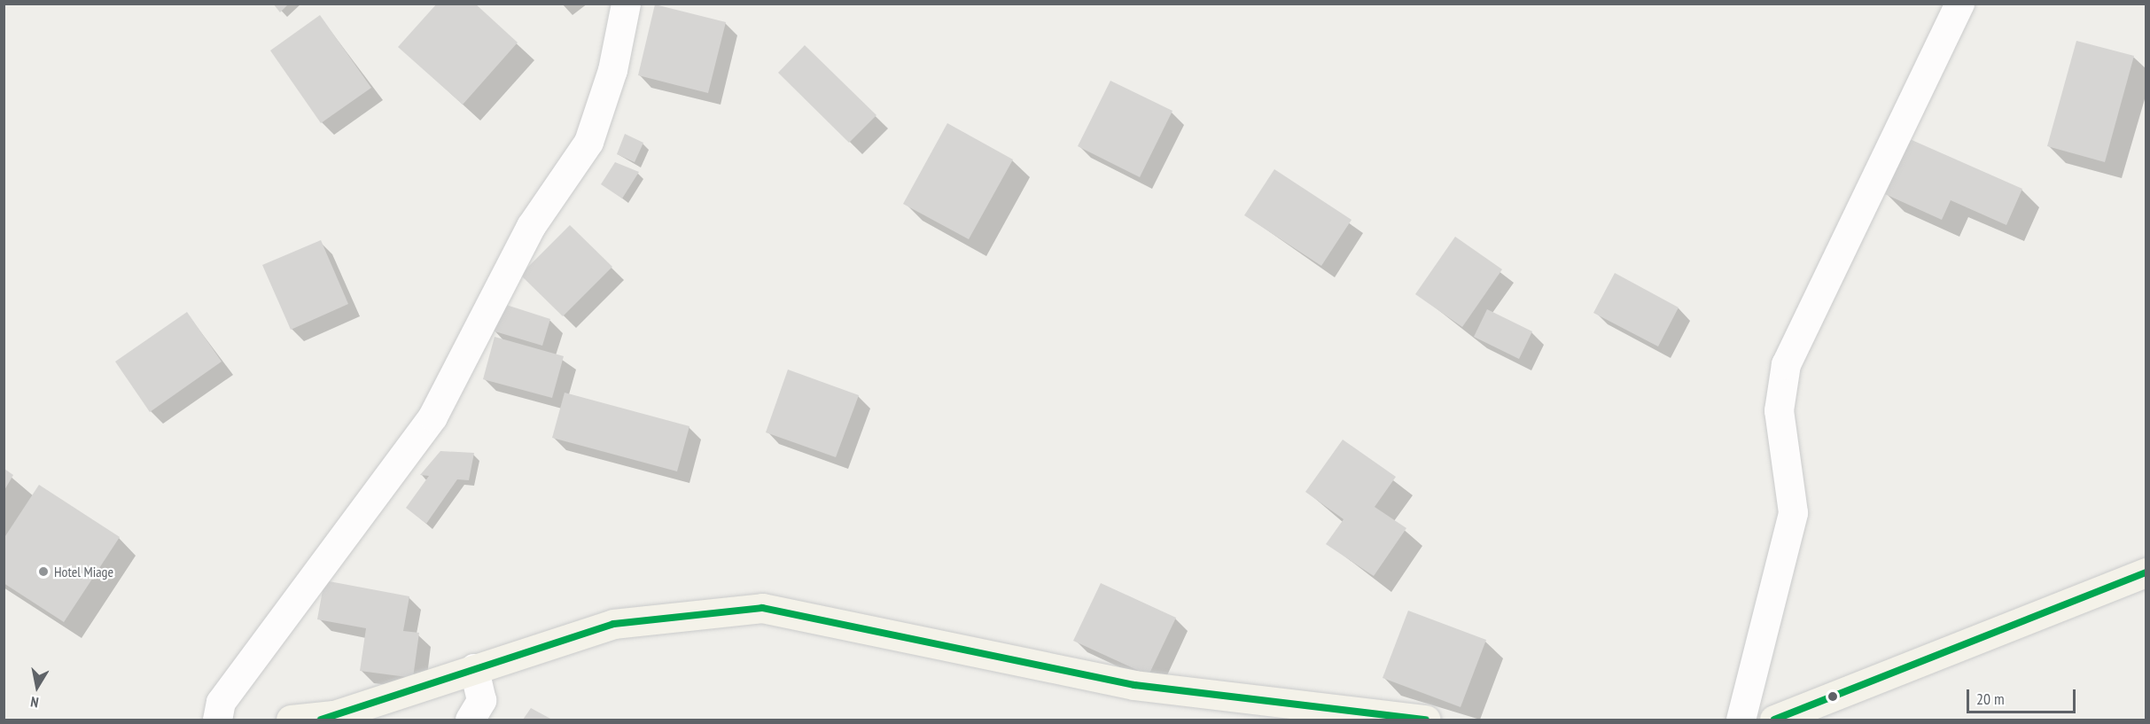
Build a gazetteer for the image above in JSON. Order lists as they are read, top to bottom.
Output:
{
  "places": ["Hotel Miage"],
  "scale_bar": "20 m",
  "north": "bottom"
}
